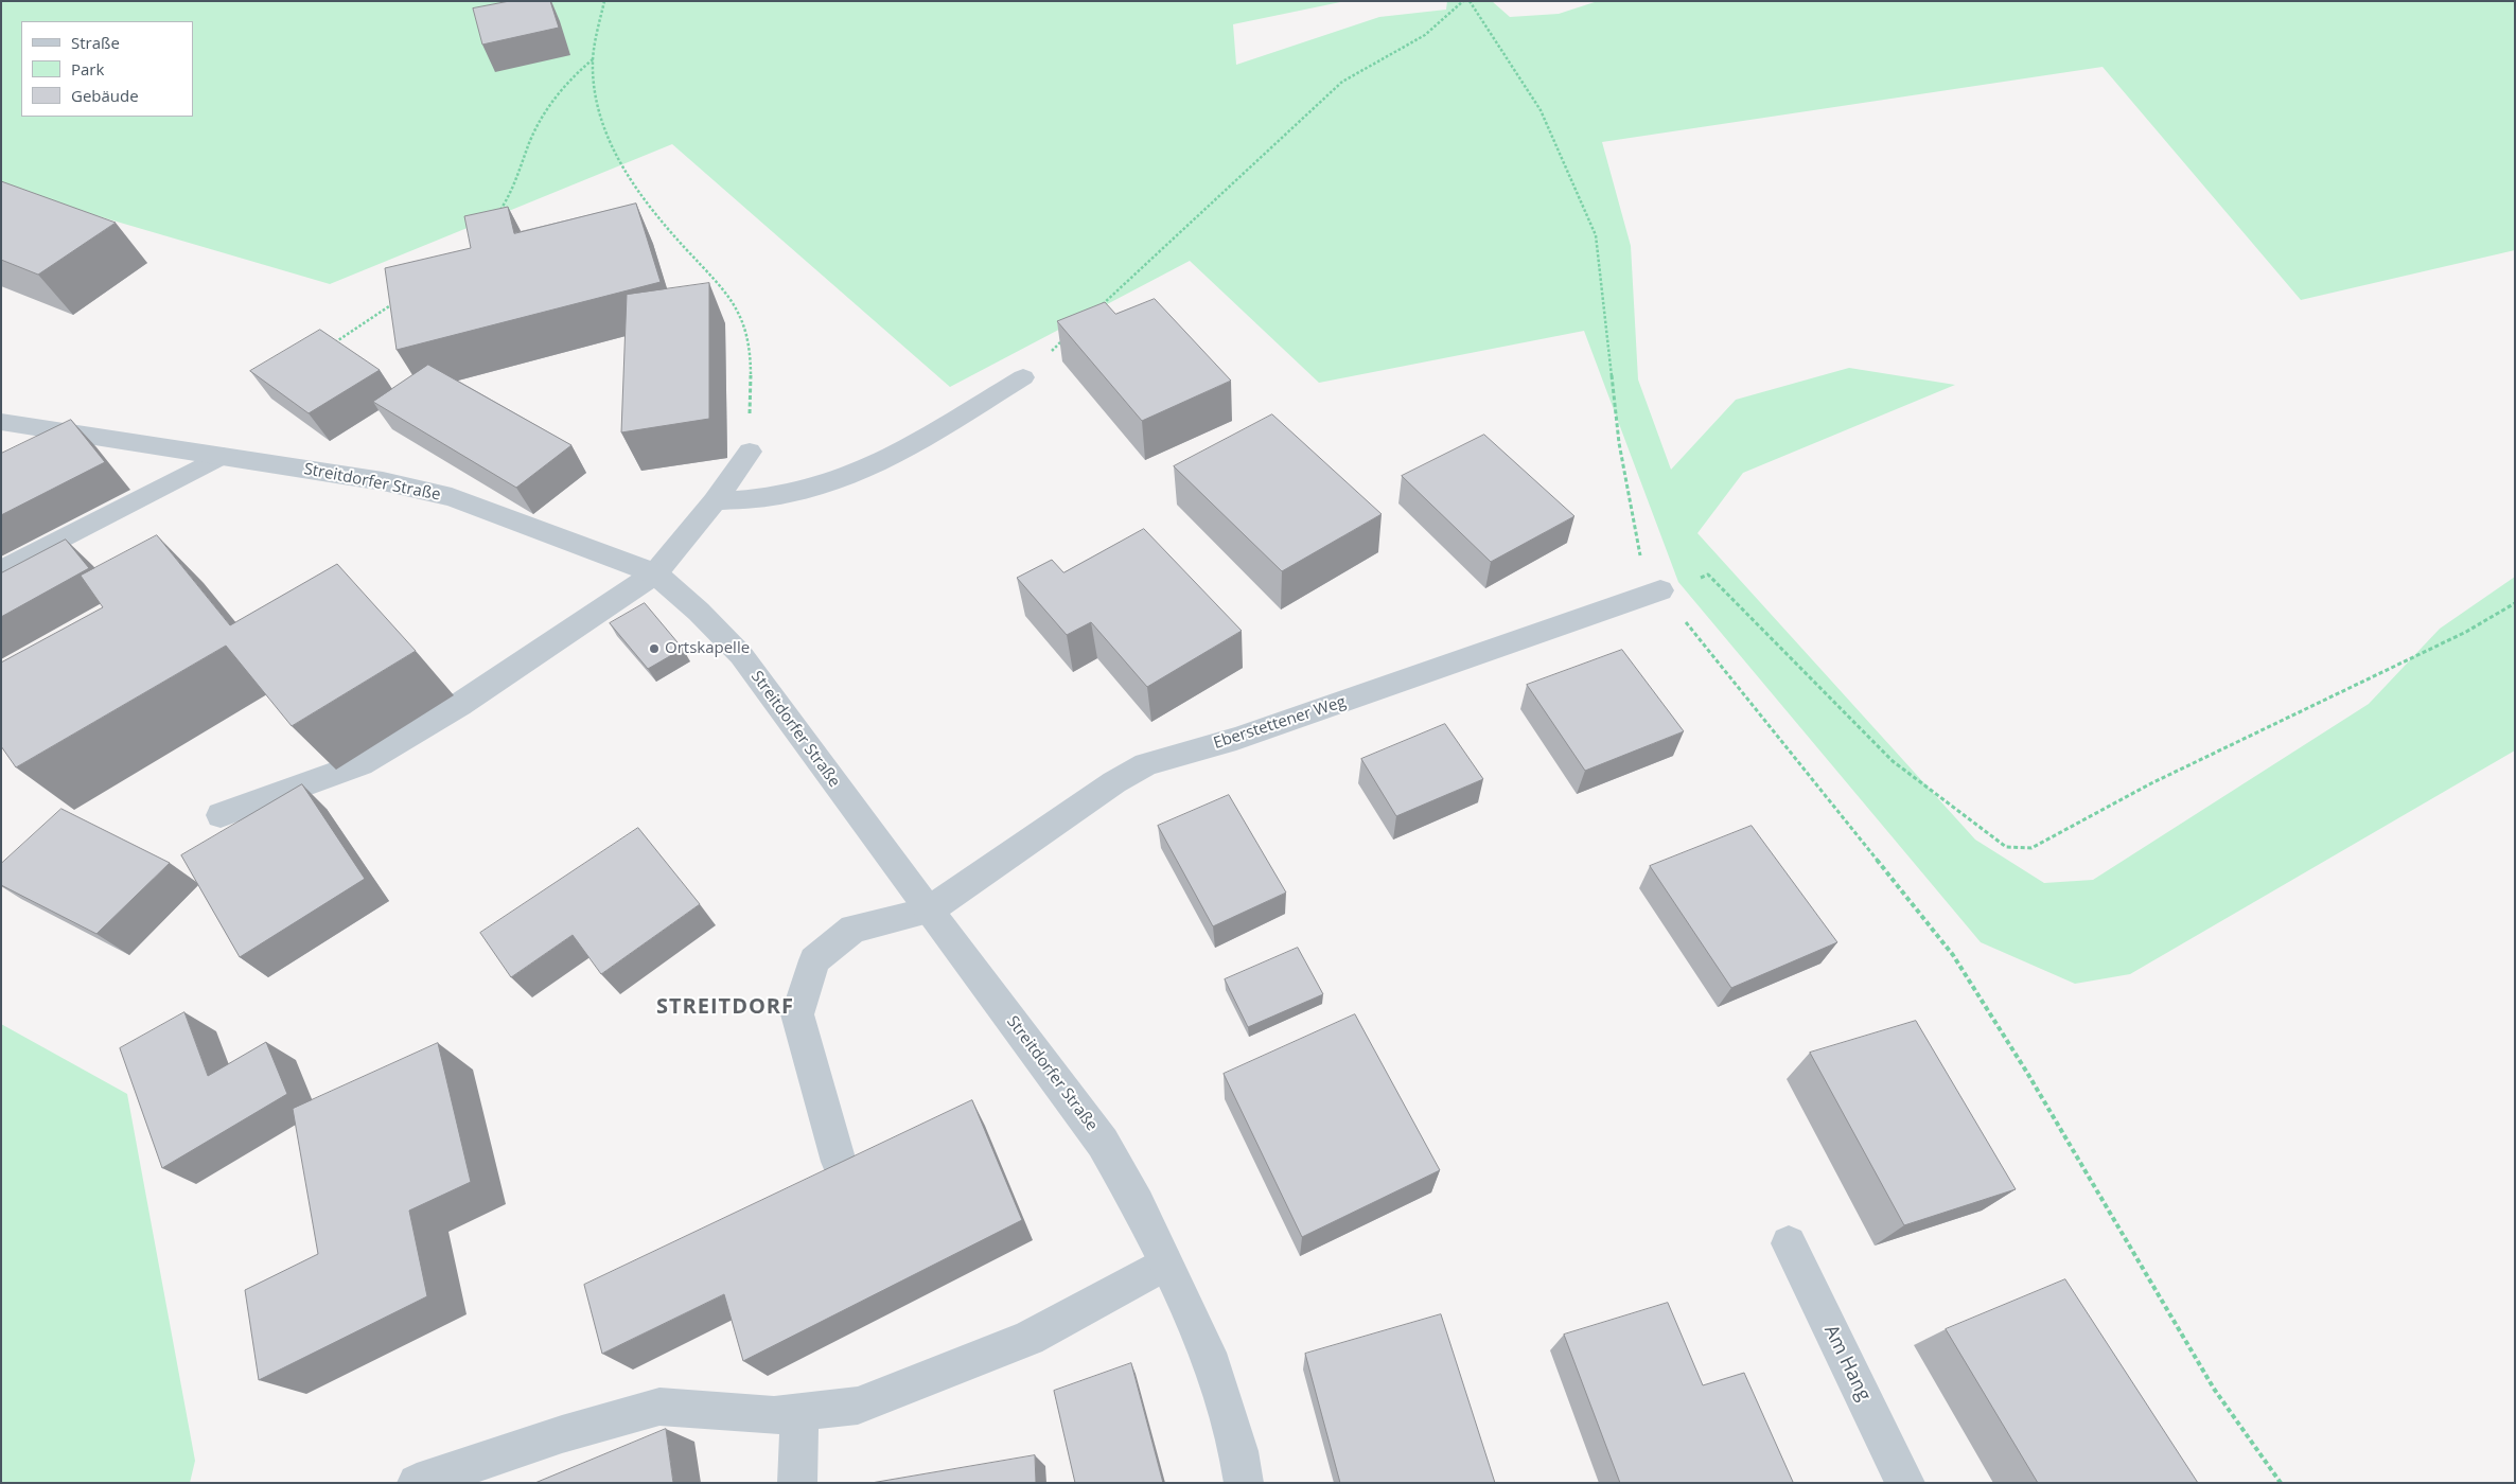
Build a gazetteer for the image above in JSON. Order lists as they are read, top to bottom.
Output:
{
  "streets": {
    "street": ["Streitdorfer Straße", "Eberstettener Weg", "Am Hang"]
  },
  "crossings": [
    ["Streitdorfer Straße", "Eberstettener Weg"]
  ],
  "districts": ["STREITDORF"],
  "places": ["Ortskapelle"],
  "legend": ["Straße", "Park", "Gebäude"]
}
